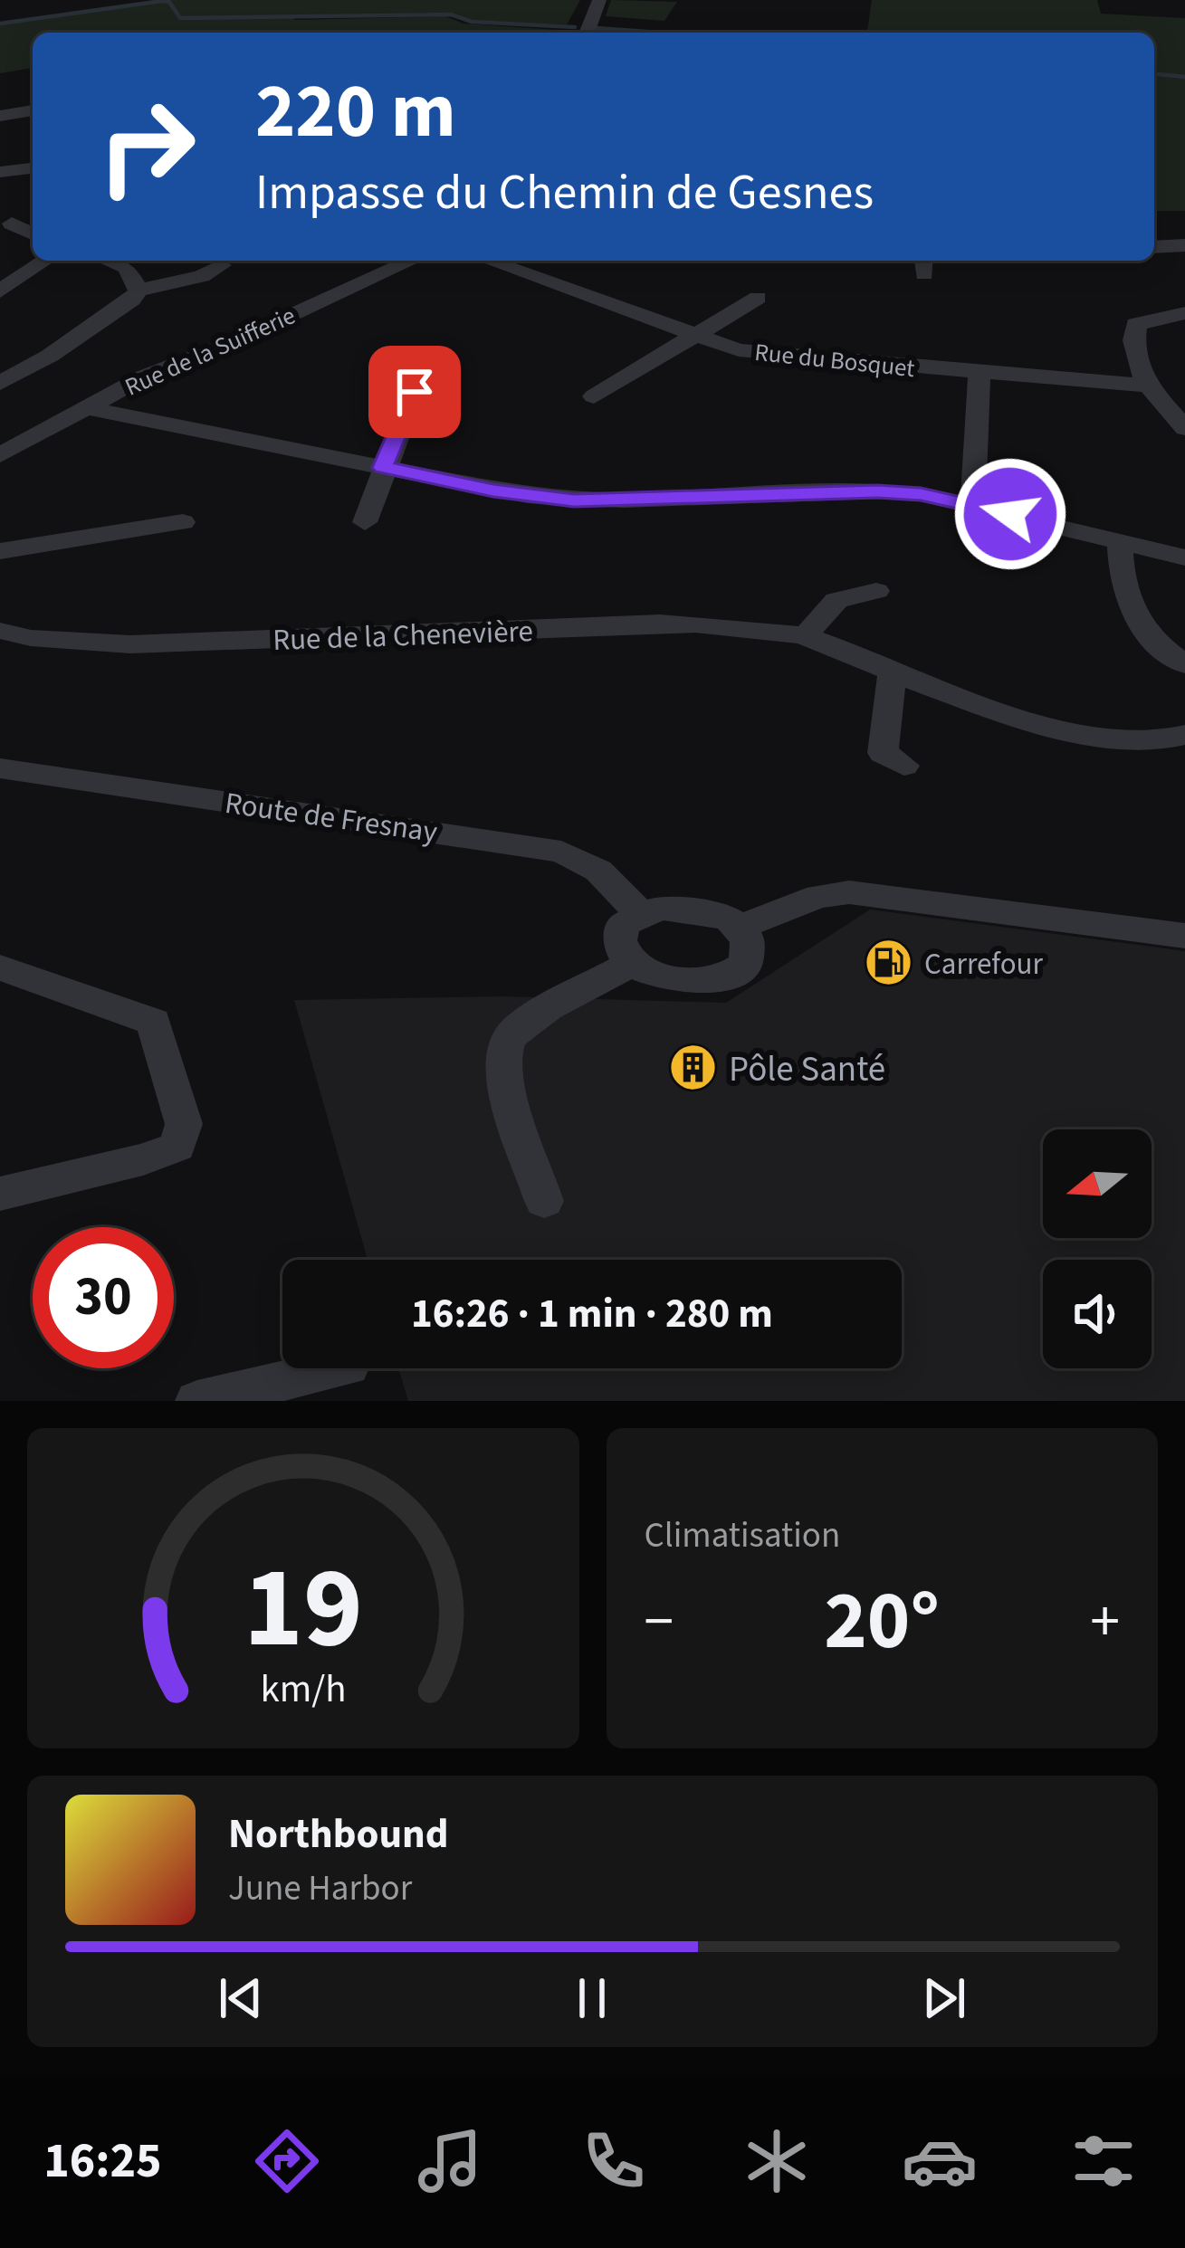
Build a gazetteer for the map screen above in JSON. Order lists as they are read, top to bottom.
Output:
{
  "streets": {
    "street": [
      "Rue de la Suifferie",
      "Rue du Bosquet",
      "Rue de la Chenevière",
      "Route de Fresnay"
    ]
  },
  "places": {
    "fuel station": ["Carrefour"],
    "building": ["Pôle Santé"]
  },
  "north": "left",
  "page": {
    "turn": ["220 m", "Impasse du Chemin de Gesnes"],
    "limit": "30",
    "trip": "16:26 · 1 min · 280 m",
    "tile": "Climatisation",
    "heat": ["−", "20°", "+"],
    "song": ["Northbound", "June Harbor"],
    "tabs": "16:25",
    "gauge": ["19", "km/h"]
  }
}
